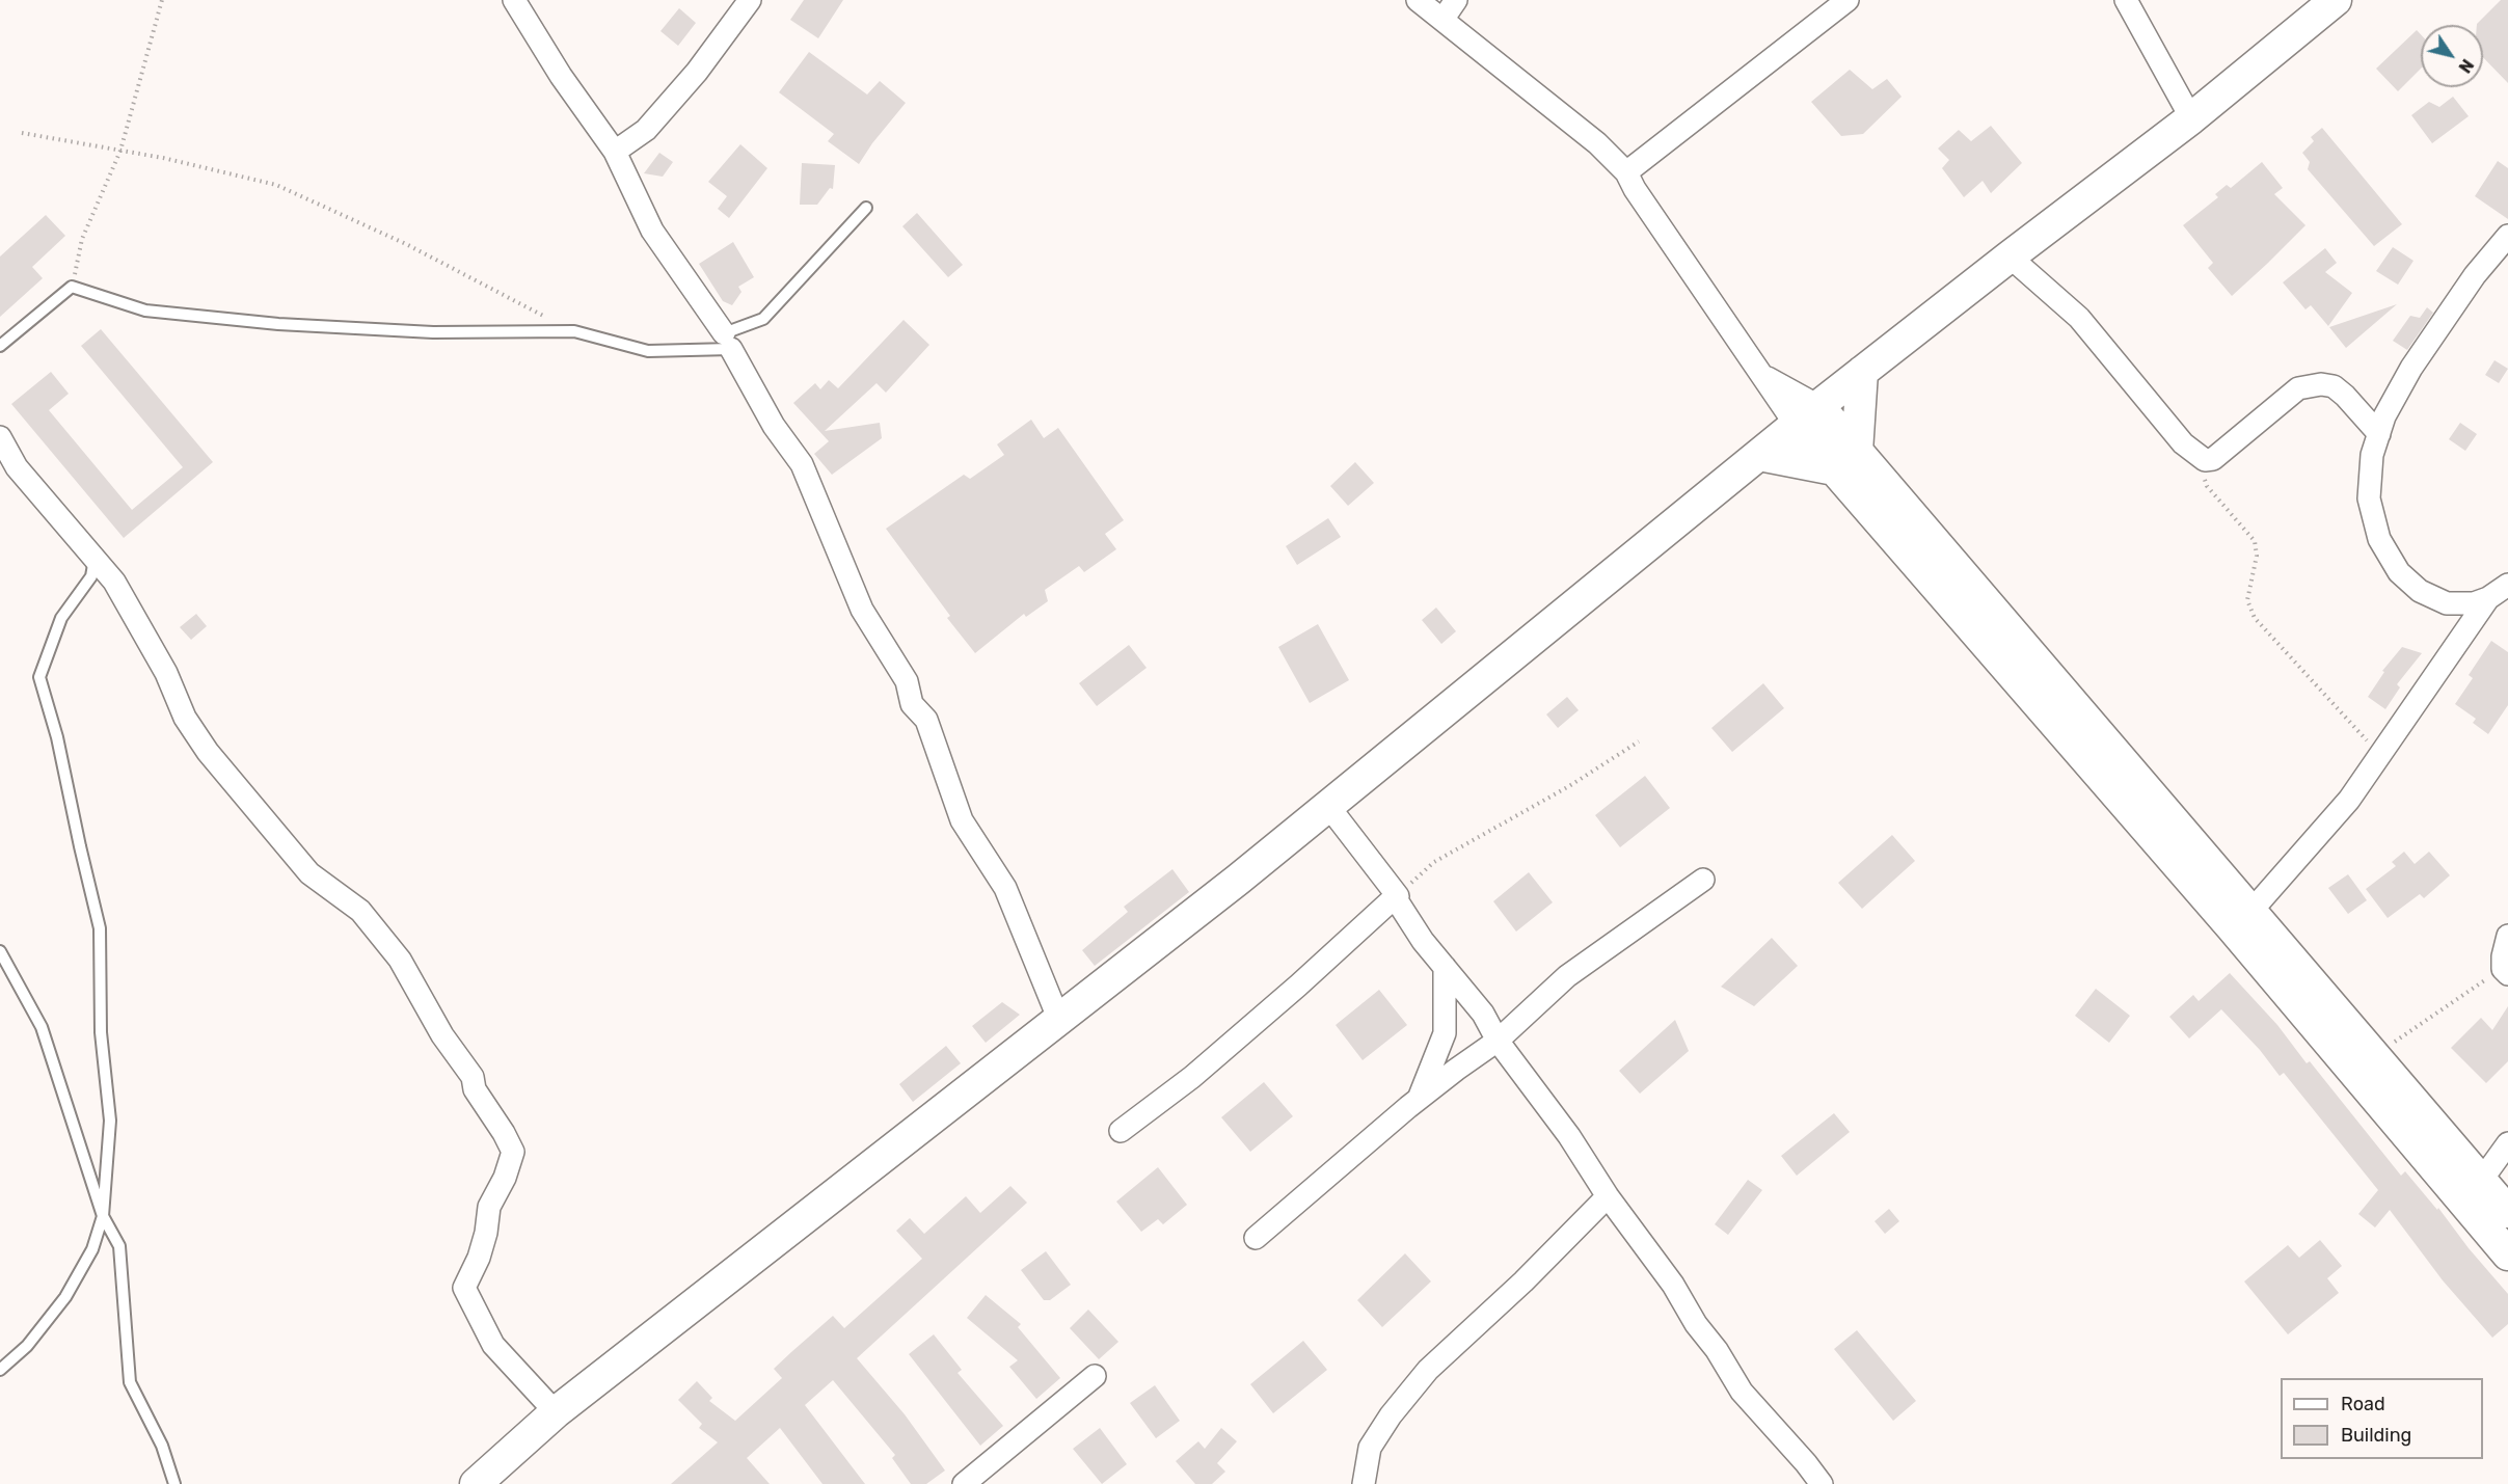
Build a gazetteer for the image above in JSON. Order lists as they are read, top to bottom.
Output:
{
  "legend": ["Road", "Building"],
  "north": "bottom right"
}
